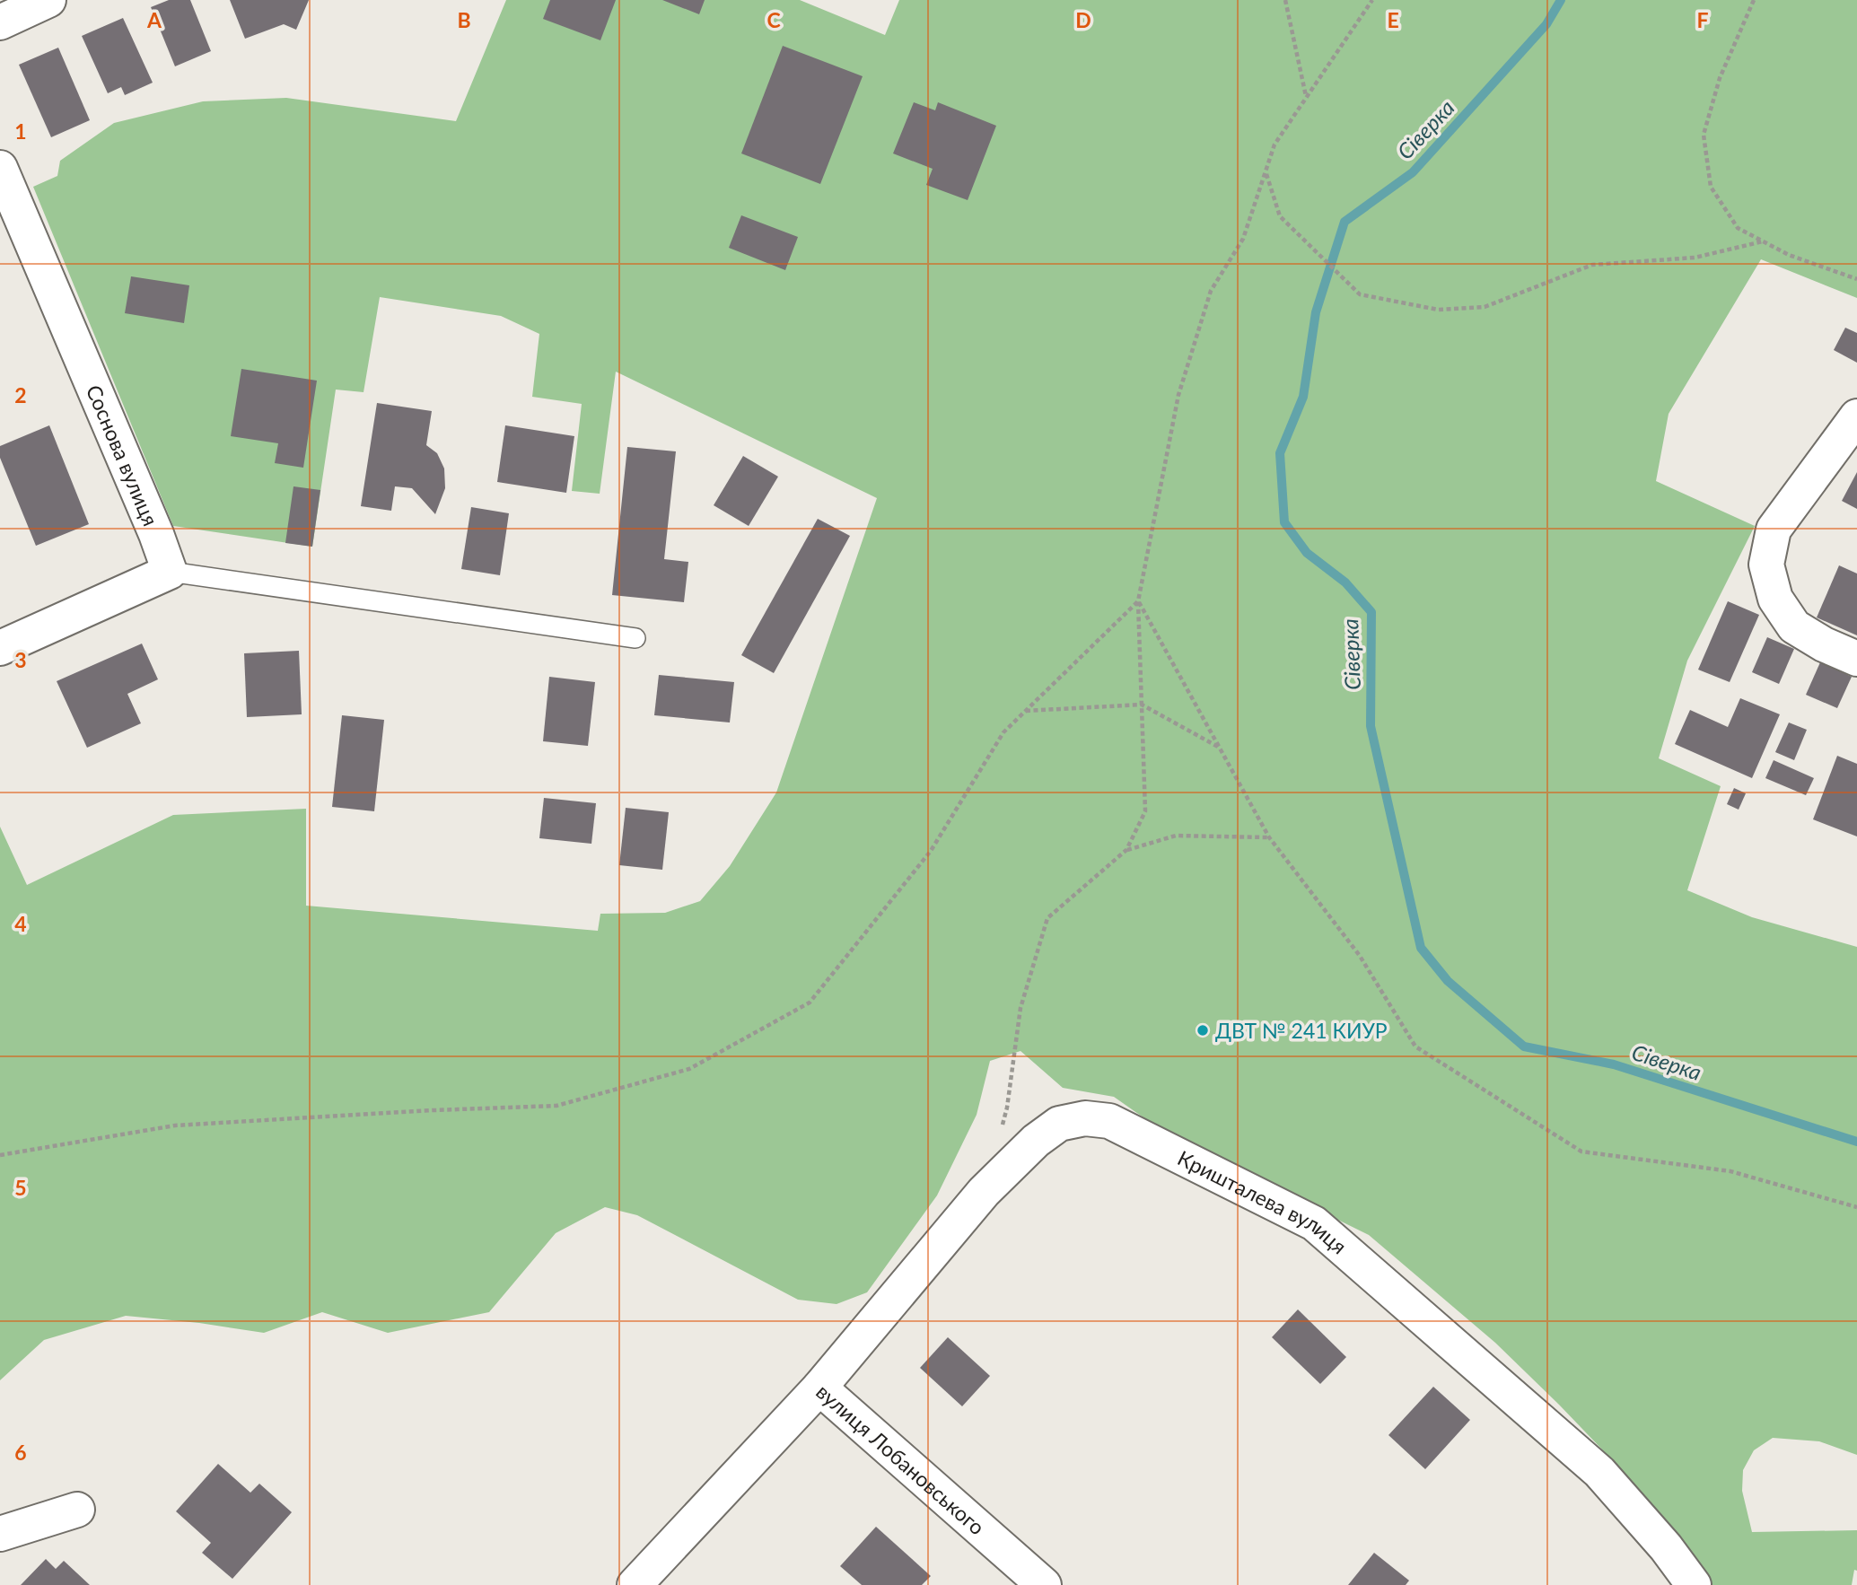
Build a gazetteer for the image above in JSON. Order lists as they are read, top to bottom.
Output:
{
  "streets": {
    "street": ["Соснова вулиця", "Кришталева вулиця", "вулиця Лобановського"]
  },
  "crossings": [
    ["Кришталева вулиця", "вулиця Лобановського"]
  ],
  "water": ["Сіверка"],
  "places": ["ДВТ № 241 КИУР"],
  "grid": {
    "columns": [
      "A",
      "B",
      "C",
      "D",
      "E",
      "F"
    ],
    "rows": [
      "1",
      "2",
      "3",
      "4",
      "5",
      "6"
    ]
  }
}
